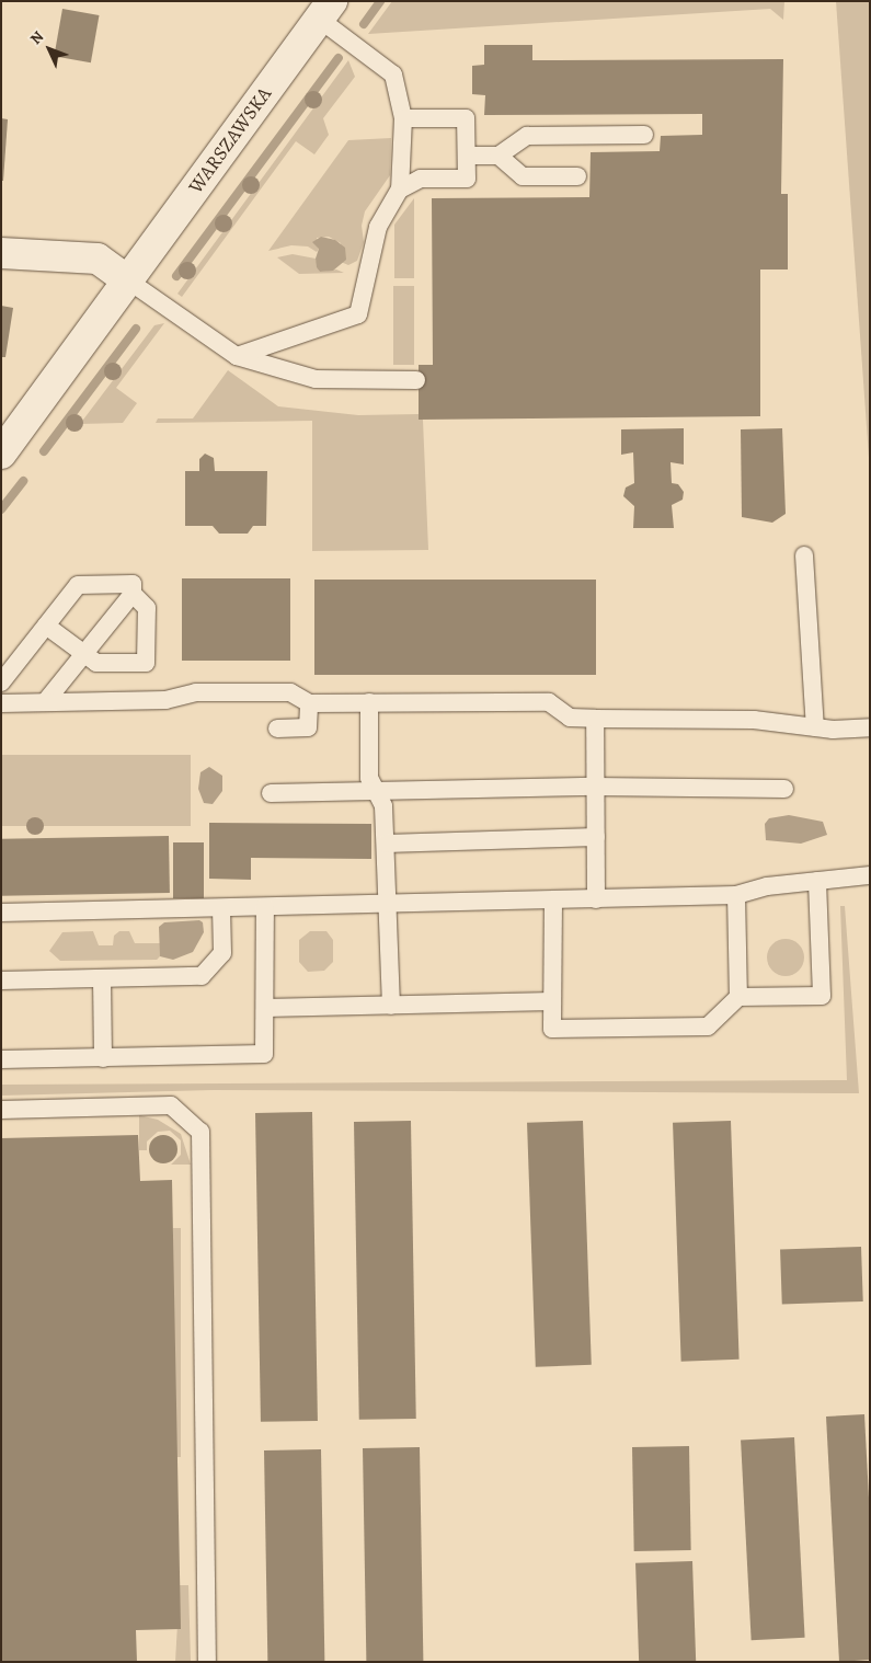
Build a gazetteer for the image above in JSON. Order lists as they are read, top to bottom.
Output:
{
  "streets": {
    "main road": ["WARSZAWSKA"]
  },
  "north": "top left"
}
